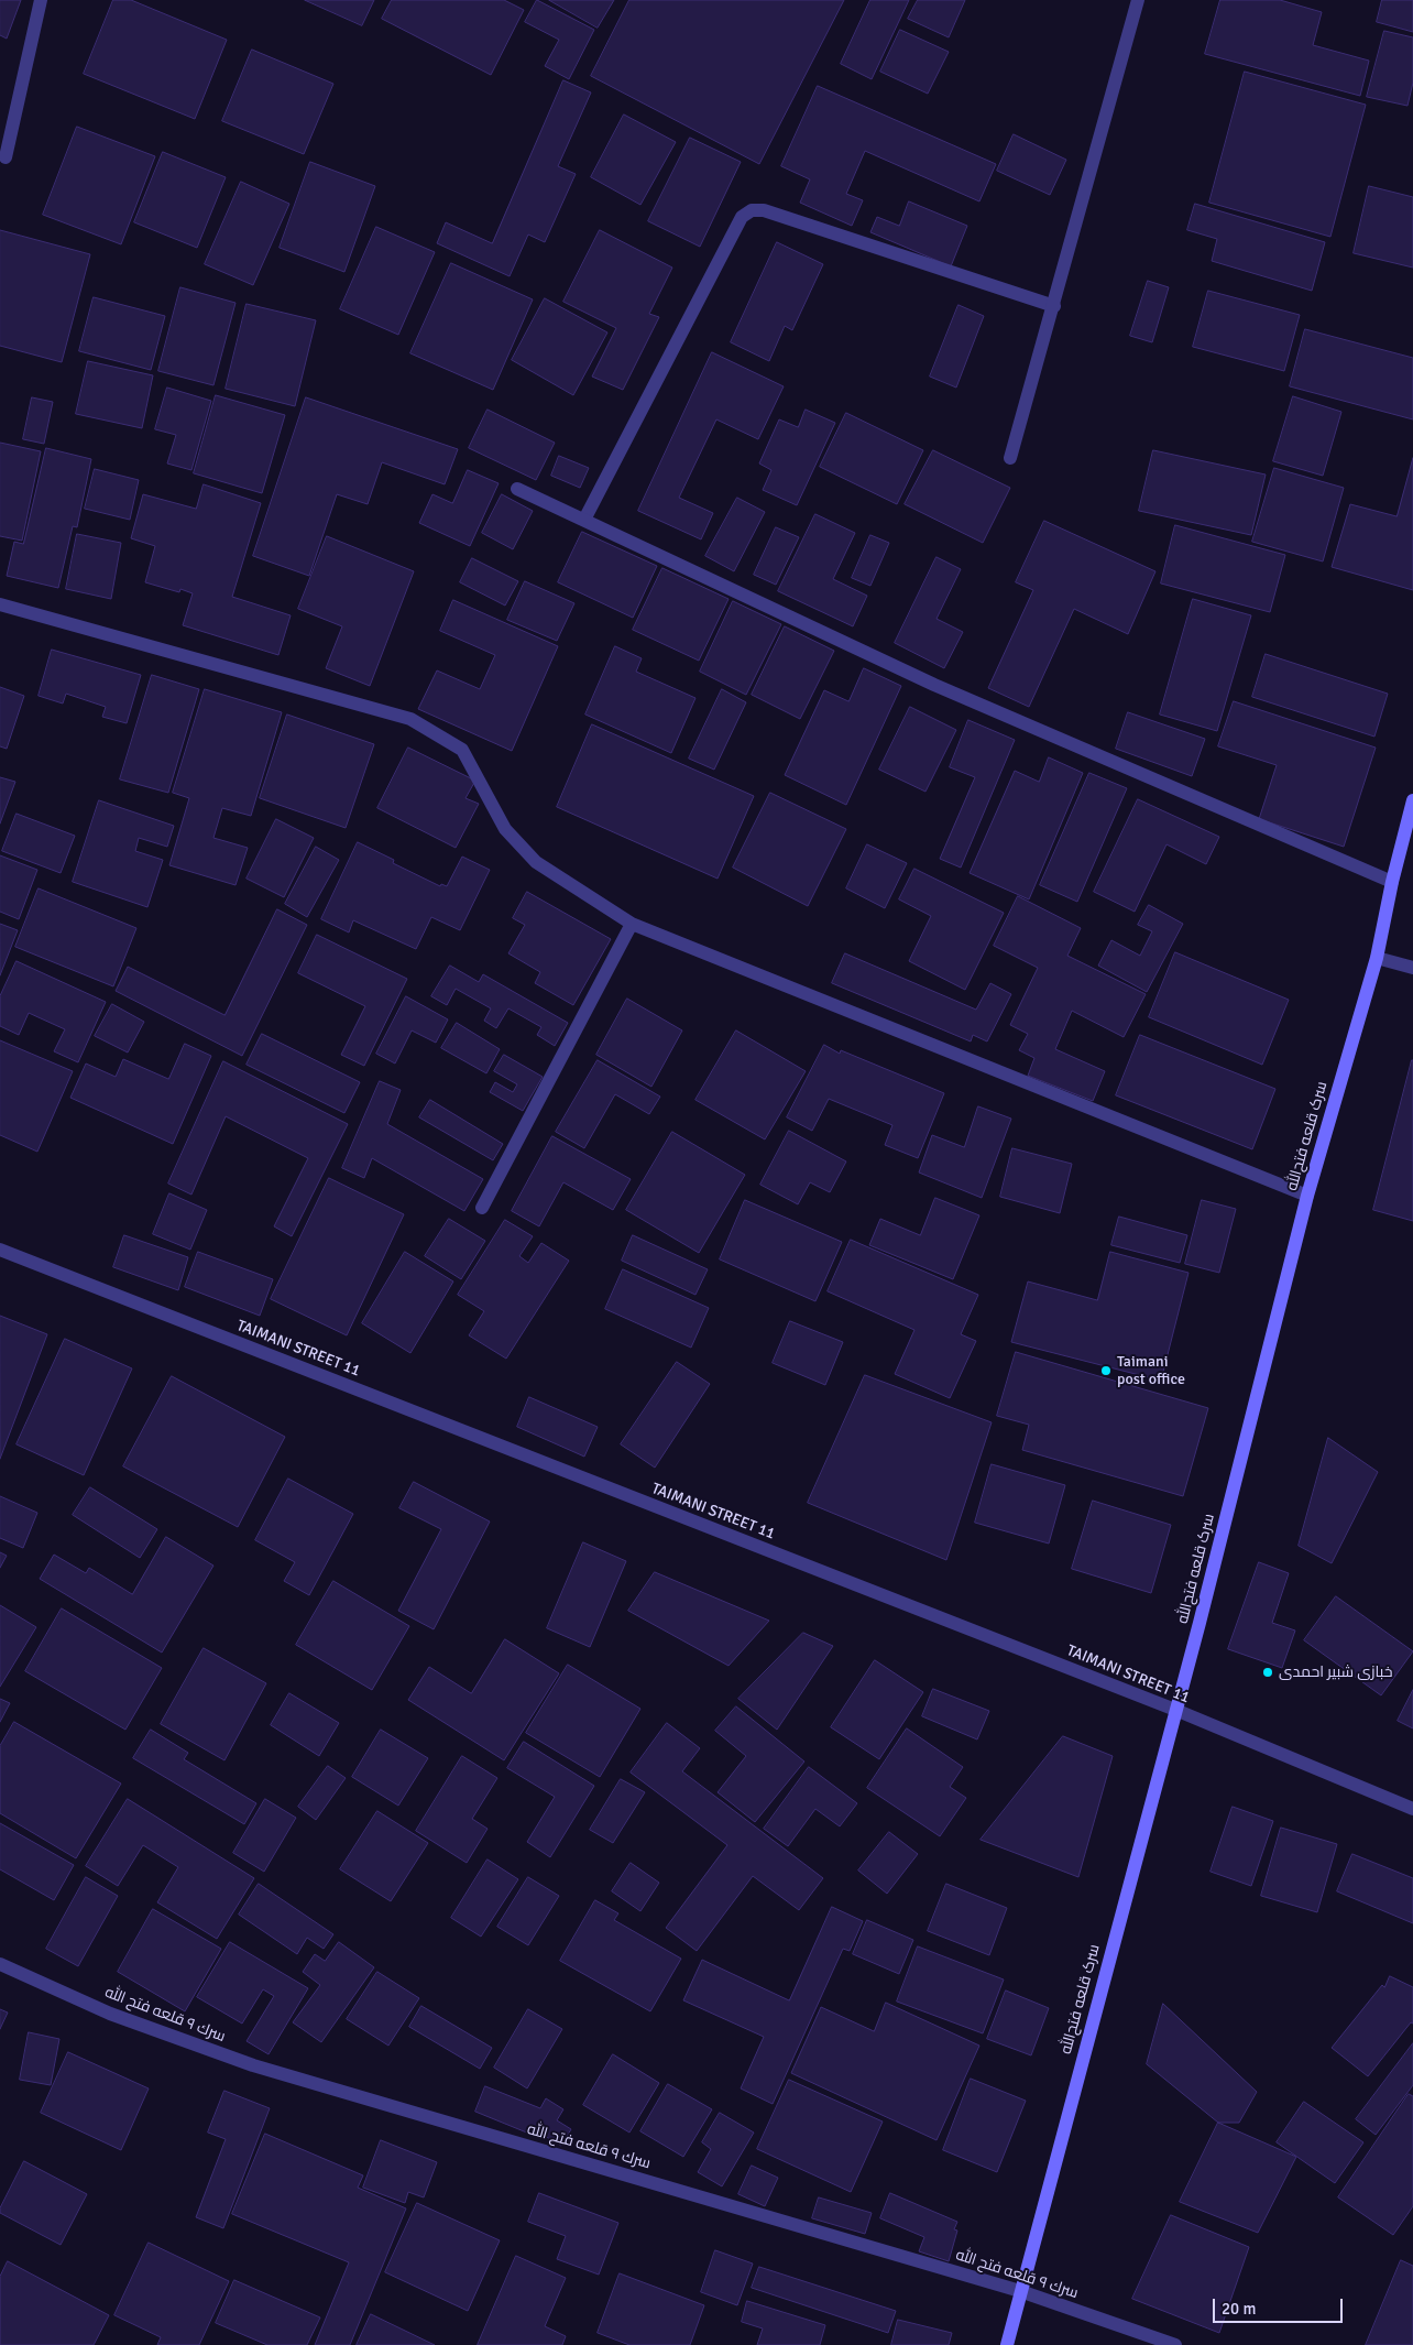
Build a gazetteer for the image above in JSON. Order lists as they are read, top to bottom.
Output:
{
  "streets": {
    "main road": ["سرک قلعه فتح‌الله"],
    "street": ["TAIMANI STREET 11", "سرك ٩ قلعه فتح الله"]
  },
  "crossings": [
    ["سرک قلعه فتح‌الله", "TAIMANI STREET 11"],
    ["سرک قلعه فتح‌الله", "سرك ٩ قلعه فتح الله"]
  ],
  "places": ["Taimani post office", "خبازی شبیر احمدی"],
  "scale_bar": "20 m"
}
